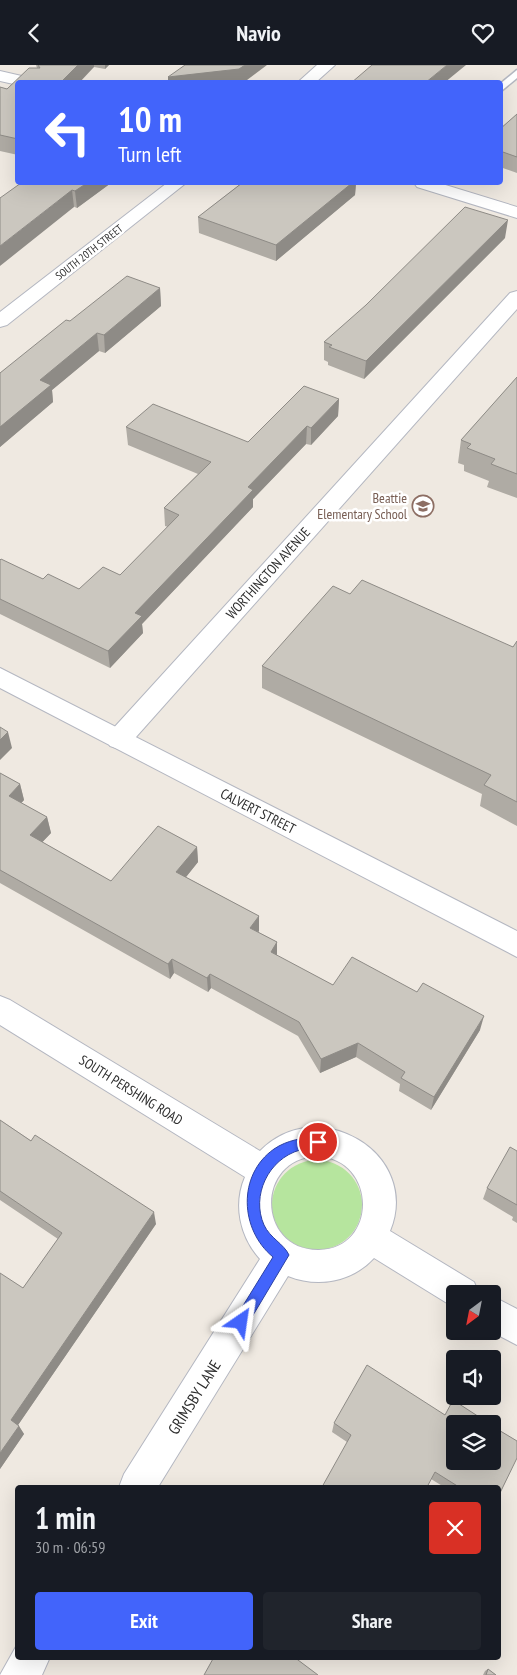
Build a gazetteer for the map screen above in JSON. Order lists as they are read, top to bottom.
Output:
{
  "streets": {
    "street": [
      "SOUTH 20TH STREET",
      "WORTHINGTON AVENUE",
      "CALVERT STREET",
      "SOUTH PERSHING ROAD",
      "GRIMSBY LANE"
    ]
  },
  "crossings": [
    ["WORTHINGTON AVENUE", "CALVERT STREET"],
    ["SOUTH PERSHING ROAD", "GRIMSBY LANE"]
  ],
  "places": {
    "school or university": ["Beattie Elementary School"]
  },
  "north": "bottom left",
  "page": {
    "header": "Navio",
    "turn": ["10 m", "Turn left"],
    "heading": ["1 min", "30 m · 06:59"],
    "buttons": ["Exit", "Share"]
  }
}
